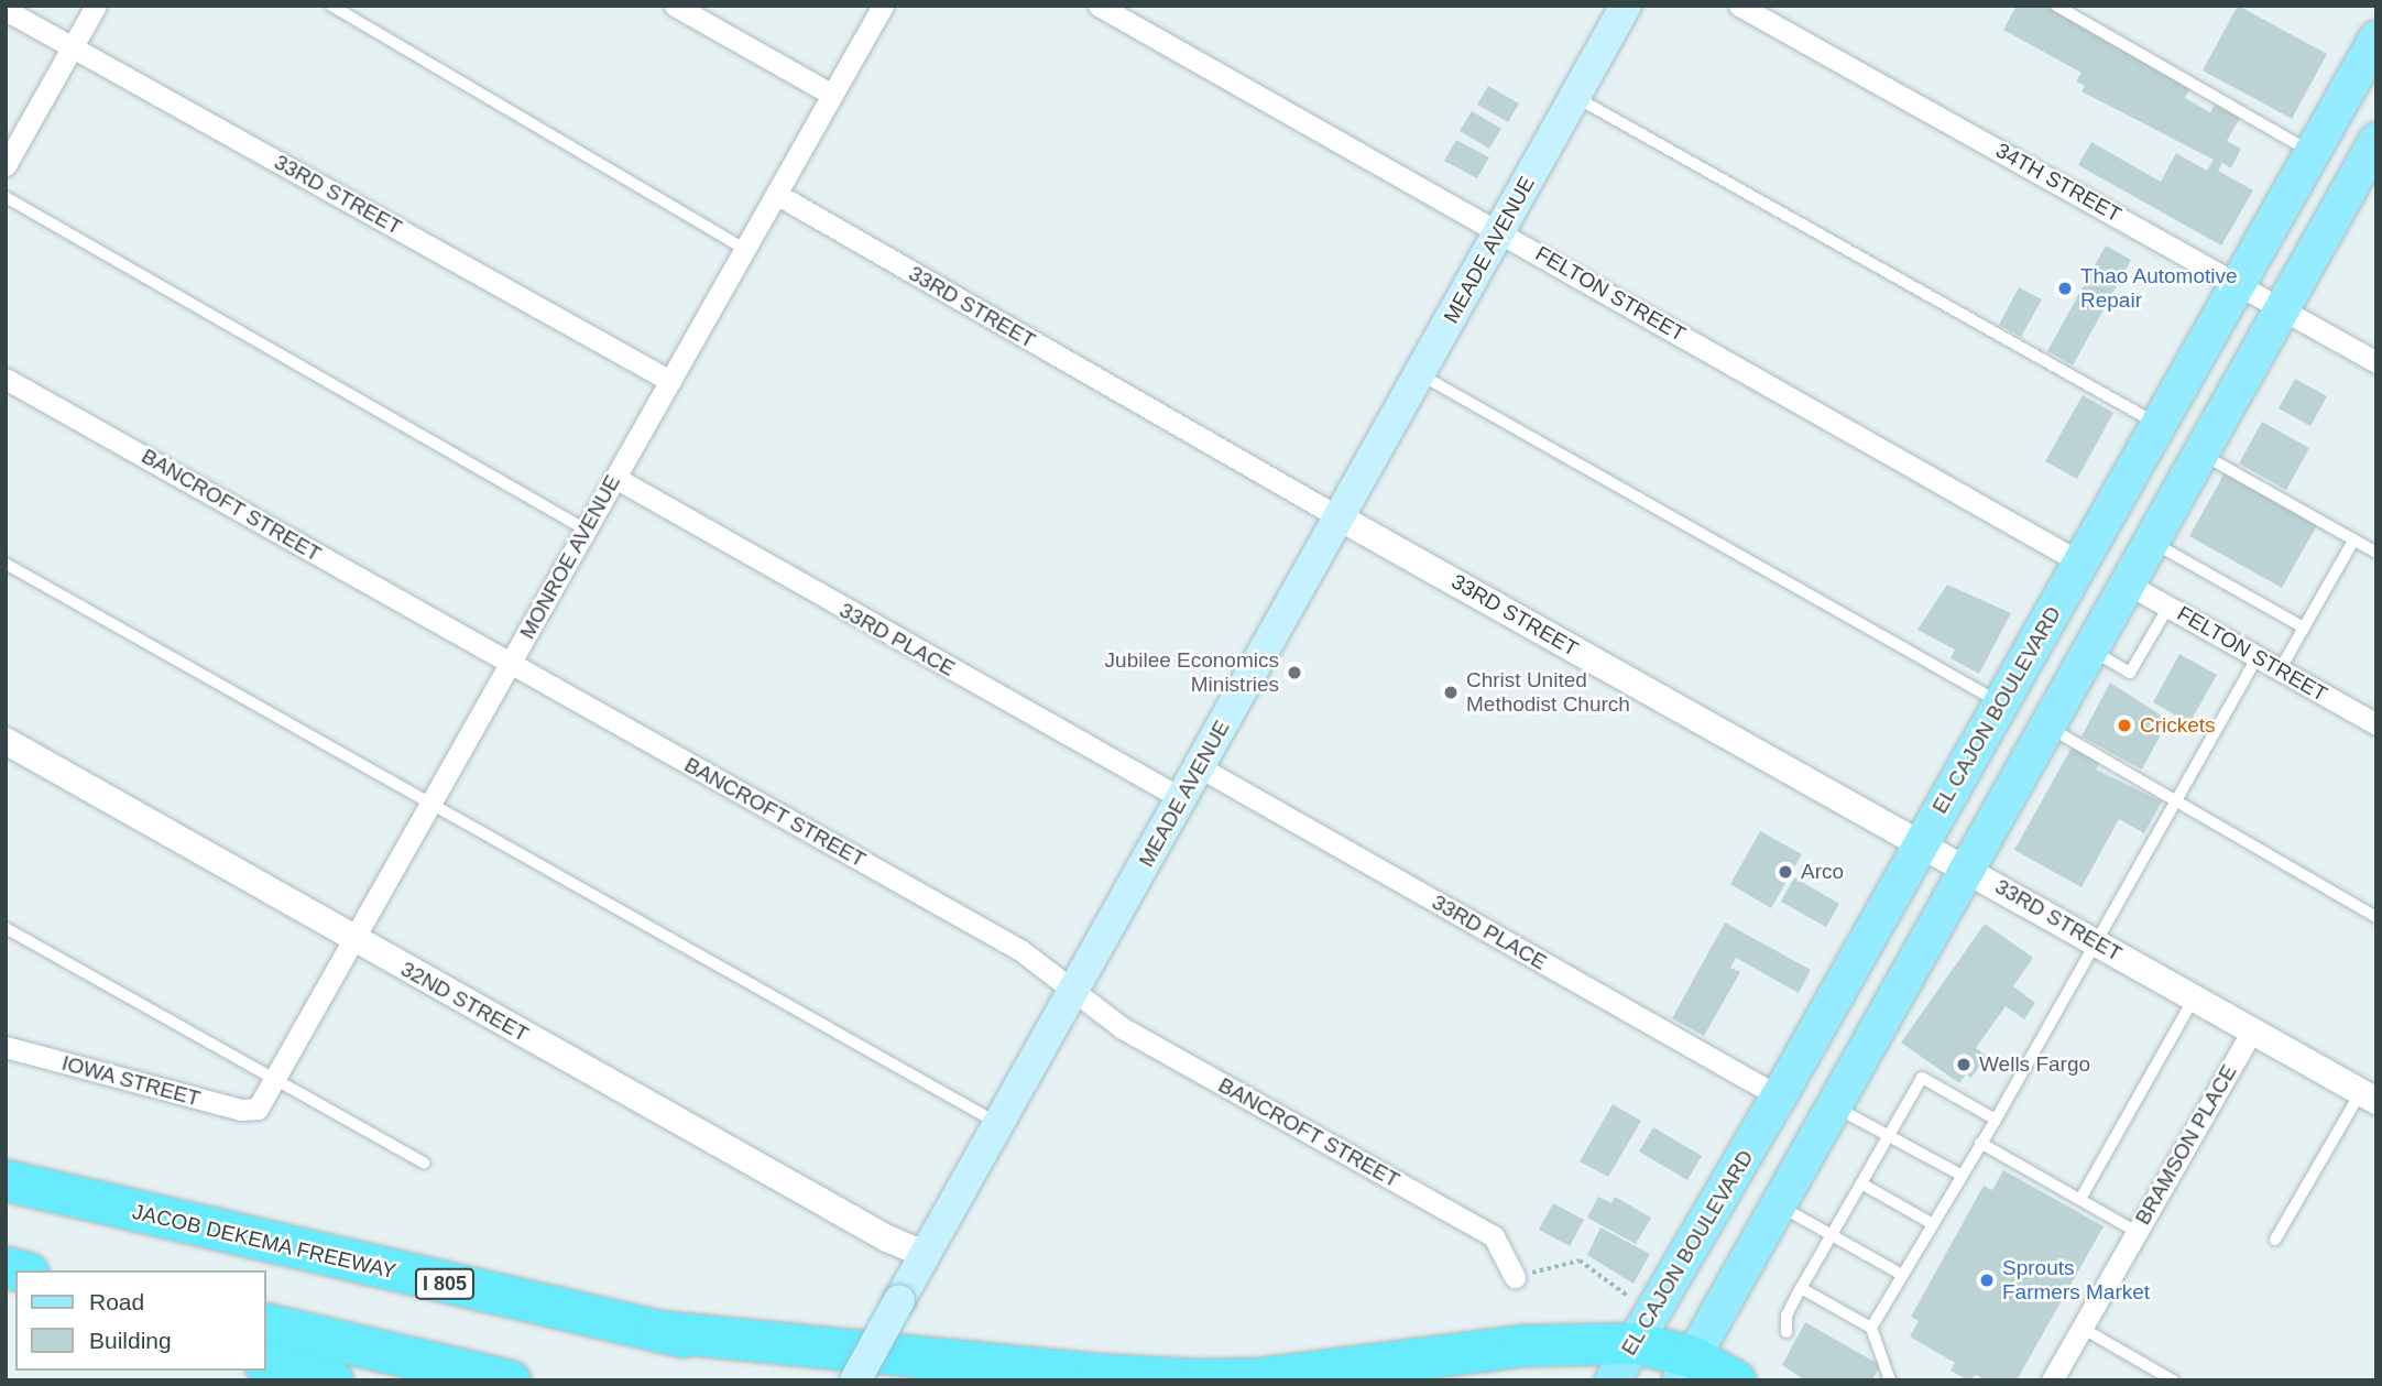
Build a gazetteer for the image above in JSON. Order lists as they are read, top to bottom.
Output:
{
  "streets": {
    "highway": ["JACOB DEKEMA FREEWAY", "I 805"],
    "main road": ["MEADE AVENUE", "EL CAJON BOULEVARD"],
    "street": [
      "34TH STREET",
      "33RD STREET",
      "FELTON STREET",
      "BANCROFT STREET",
      "MONROE AVENUE",
      "33RD PLACE",
      "32ND STREET",
      "IOWA STREET",
      "BRAMSON PLACE"
    ]
  },
  "crossings": [
    ["34TH STREET", "EL CAJON BOULEVARD"],
    ["33RD STREET", "MEADE AVENUE"],
    ["33RD STREET", "MONROE AVENUE"],
    ["33RD STREET", "EL CAJON BOULEVARD"],
    ["33RD STREET", "BRAMSON PLACE"],
    ["MEADE AVENUE", "FELTON STREET"],
    ["MEADE AVENUE", "BANCROFT STREET"],
    ["MEADE AVENUE", "33RD PLACE"],
    ["MEADE AVENUE", "32ND STREET"],
    ["FELTON STREET", "EL CAJON BOULEVARD"],
    ["BANCROFT STREET", "MONROE AVENUE"],
    ["MONROE AVENUE", "33RD PLACE"],
    ["MONROE AVENUE", "32ND STREET"],
    ["MONROE AVENUE", "IOWA STREET"],
    ["33RD PLACE", "EL CAJON BOULEVARD"]
  ],
  "places": [
    "Thao Automotive Repair",
    "Jubilee Economics Ministries",
    "Christ United Methodist Church",
    "Crickets",
    "Arco",
    "Wells Fargo",
    "Sprouts Farmers Market"
  ],
  "legend": ["Road", "Building"]
}
